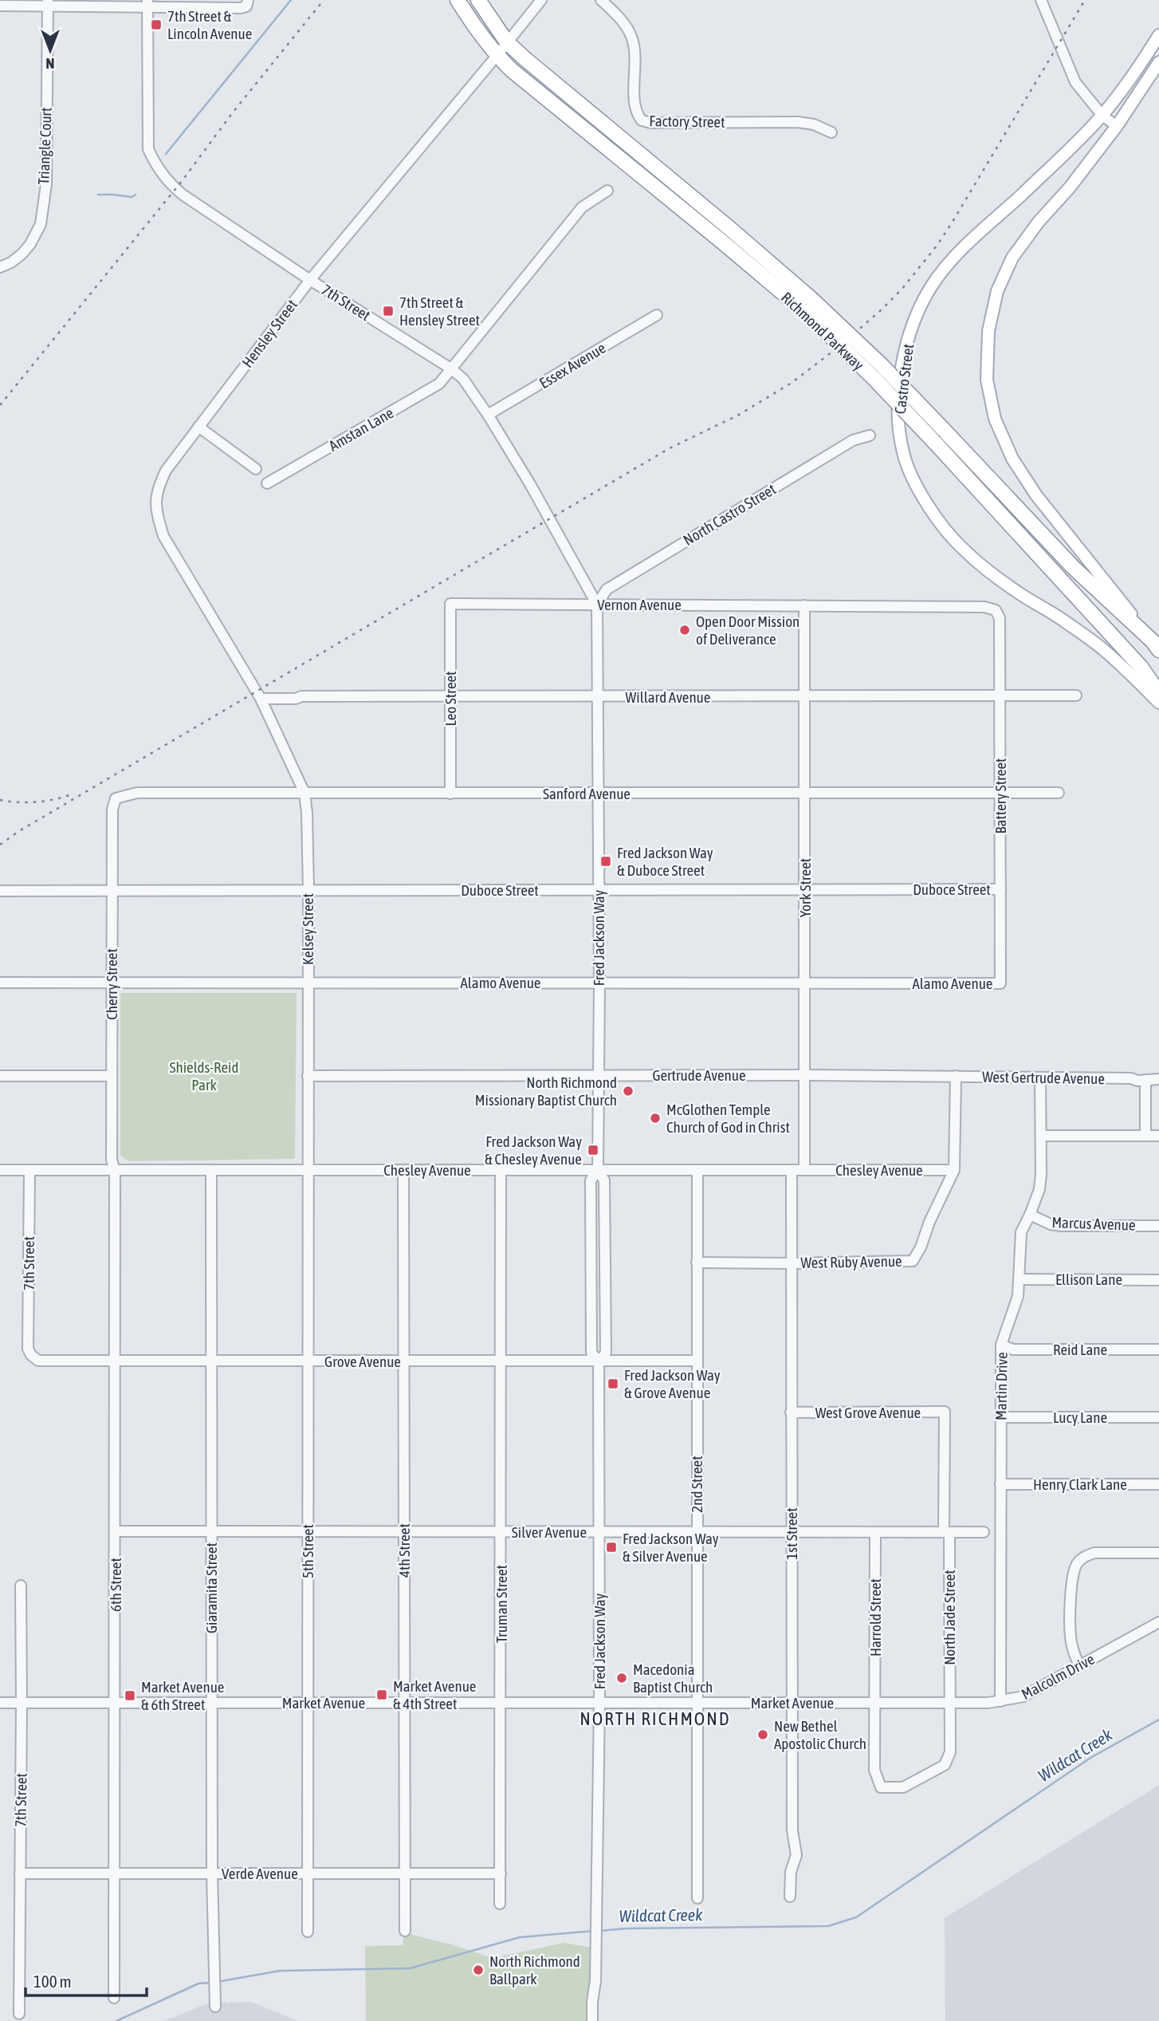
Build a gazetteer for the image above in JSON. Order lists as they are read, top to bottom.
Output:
{
  "streets": {
    "highway": ["Richmond Parkway"],
    "main road": ["Castro Street"],
    "street": [
      "Factory Street",
      "Triangle Court",
      "7th Street",
      "Hensley Street",
      "Essex Avenue",
      "Amstan Lane",
      "North Castro Street",
      "Vernon Avenue",
      "Willard Avenue",
      "Leo Street",
      "Sanford Avenue",
      "Battery Street",
      "York Street",
      "Duboce Street",
      "Kelsey Street",
      "Fred Jackson Way",
      "Alamo Avenue",
      "Cherry Street",
      "Gertrude Avenue",
      "West Gertrude Avenue",
      "Chesley Avenue",
      "Marcus Avenue",
      "West Ruby Avenue",
      "Ellison Lane",
      "Reid Lane",
      "Grove Avenue",
      "Martin Drive",
      "West Grove Avenue",
      "Lucy Lane",
      "2nd Street",
      "Henry Clark Lane",
      "Silver Avenue",
      "1st Street",
      "4th Street",
      "5th Street",
      "6th Street",
      "Giaramita Street",
      "Truman Street",
      "Harrold Street",
      "North Jade Street",
      "Malcolm Drive",
      "Market Avenue",
      "Verde Avenue"
    ]
  },
  "crossings": [
    ["7th Street", "Hensley Street"],
    ["7th Street", "Essex Avenue"],
    ["7th Street", "Amstan Lane"],
    ["7th Street", "North Castro Street"],
    ["7th Street", "Vernon Avenue"],
    ["7th Street", "Fred Jackson Way"],
    ["7th Street", "Chesley Avenue"],
    ["7th Street", "Grove Avenue"],
    ["7th Street", "Market Avenue"],
    ["7th Street", "Verde Avenue"],
    ["Richmond Parkway", "Hensley Street"],
    ["Hensley Street", "Willard Avenue"],
    ["Hensley Street", "Kelsey Street"],
    ["North Castro Street", "Vernon Avenue"],
    ["North Castro Street", "Fred Jackson Way"],
    ["Vernon Avenue", "Leo Street"],
    ["Vernon Avenue", "Battery Street"],
    ["Vernon Avenue", "York Street"],
    ["Vernon Avenue", "Fred Jackson Way"],
    ["Willard Avenue", "Leo Street"],
    ["Willard Avenue", "Battery Street"],
    ["Willard Avenue", "York Street"],
    ["Willard Avenue", "Kelsey Street"],
    ["Willard Avenue", "Fred Jackson Way"],
    ["Leo Street", "Sanford Avenue"],
    ["Sanford Avenue", "Battery Street"],
    ["Sanford Avenue", "York Street"],
    ["Sanford Avenue", "Kelsey Street"],
    ["Sanford Avenue", "Fred Jackson Way"],
    ["Sanford Avenue", "Cherry Street"],
    ["Battery Street", "Duboce Street"],
    ["Battery Street", "Alamo Avenue"],
    ["York Street", "Duboce Street"],
    ["York Street", "Alamo Avenue"],
    ["York Street", "Gertrude Avenue"],
    ["York Street", "Chesley Avenue"],
    ["Duboce Street", "Kelsey Street"],
    ["Duboce Street", "Fred Jackson Way"],
    ["Duboce Street", "Cherry Street"],
    ["Kelsey Street", "Alamo Avenue"],
    ["Kelsey Street", "Gertrude Avenue"],
    ["Kelsey Street", "Chesley Avenue"],
    ["Kelsey Street", "5th Street"],
    ["Fred Jackson Way", "Alamo Avenue"],
    ["Fred Jackson Way", "Gertrude Avenue"],
    ["Fred Jackson Way", "Chesley Avenue"],
    ["Fred Jackson Way", "Grove Avenue"],
    ["Fred Jackson Way", "Silver Avenue"],
    ["Fred Jackson Way", "Market Avenue"],
    ["Alamo Avenue", "Cherry Street"],
    ["Cherry Street", "Chesley Avenue"],
    ["Cherry Street", "6th Street"],
    ["Gertrude Avenue", "West Gertrude Avenue"],
    ["Gertrude Avenue", "West Ruby Avenue"],
    ["West Gertrude Avenue", "West Ruby Avenue"],
    ["West Gertrude Avenue", "Martin Drive"],
    ["Chesley Avenue", "West Ruby Avenue"],
    ["Chesley Avenue", "2nd Street"],
    ["Chesley Avenue", "1st Street"],
    ["Chesley Avenue", "4th Street"],
    ["Chesley Avenue", "5th Street"],
    ["Chesley Avenue", "6th Street"],
    ["Chesley Avenue", "Giaramita Street"],
    ["Chesley Avenue", "Truman Street"],
    ["Marcus Avenue", "Martin Drive"],
    ["West Ruby Avenue", "2nd Street"],
    ["West Ruby Avenue", "1st Street"],
    ["Ellison Lane", "Martin Drive"],
    ["Reid Lane", "Martin Drive"],
    ["Grove Avenue", "2nd Street"],
    ["Grove Avenue", "4th Street"],
    ["Grove Avenue", "5th Street"],
    ["Grove Avenue", "6th Street"],
    ["Grove Avenue", "Giaramita Street"],
    ["Grove Avenue", "Truman Street"],
    ["Martin Drive", "Lucy Lane"],
    ["Martin Drive", "Henry Clark Lane"],
    ["Martin Drive", "Malcolm Drive"],
    ["West Grove Avenue", "1st Street"],
    ["West Grove Avenue", "North Jade Street"],
    ["2nd Street", "Silver Avenue"],
    ["2nd Street", "Market Avenue"],
    ["Silver Avenue", "1st Street"],
    ["Silver Avenue", "4th Street"],
    ["Silver Avenue", "5th Street"],
    ["Silver Avenue", "6th Street"],
    ["Silver Avenue", "Giaramita Street"],
    ["Silver Avenue", "Truman Street"],
    ["Silver Avenue", "Harrold Street"],
    ["Silver Avenue", "North Jade Street"],
    ["1st Street", "Market Avenue"],
    ["4th Street", "Market Avenue"],
    ["4th Street", "Verde Avenue"],
    ["5th Street", "Market Avenue"],
    ["5th Street", "Verde Avenue"],
    ["6th Street", "Market Avenue"],
    ["6th Street", "Verde Avenue"],
    ["Giaramita Street", "Market Avenue"],
    ["Giaramita Street", "Verde Avenue"],
    ["Truman Street", "Market Avenue"],
    ["Truman Street", "Verde Avenue"],
    ["Harrold Street", "North Jade Street"],
    ["Harrold Street", "Malcolm Drive"],
    ["Harrold Street", "Market Avenue"],
    ["North Jade Street", "Malcolm Drive"],
    ["North Jade Street", "Market Avenue"],
    ["Malcolm Drive", "Market Avenue"]
  ],
  "districts": ["NORTH RICHMOND"],
  "water": ["Wildcat Creek"],
  "parks": ["Shields-Reid Park"],
  "places": {
    "transit": [
      "7th Street & Lincoln Avenue",
      "7th Street & Hensley Street",
      "Fred Jackson Way & Duboce Street",
      "Fred Jackson Way & Chesley Avenue",
      "Fred Jackson Way & Grove Avenue",
      "Fred Jackson Way & Silver Avenue",
      "Market Avenue & 4th Street",
      "Market Avenue & 6th Street"
    ],
    "other": [
      "Open Door Mission of Deliverance",
      "North Richmond Missionary Baptist Church",
      "McGlothen Temple Church of God in Christ",
      "Macedonia Baptist Church",
      "New Bethel Apostolic Church",
      "North Richmond Ballpark"
    ]
  },
  "scale_bar": "100 m",
  "north": "bottom"
}
